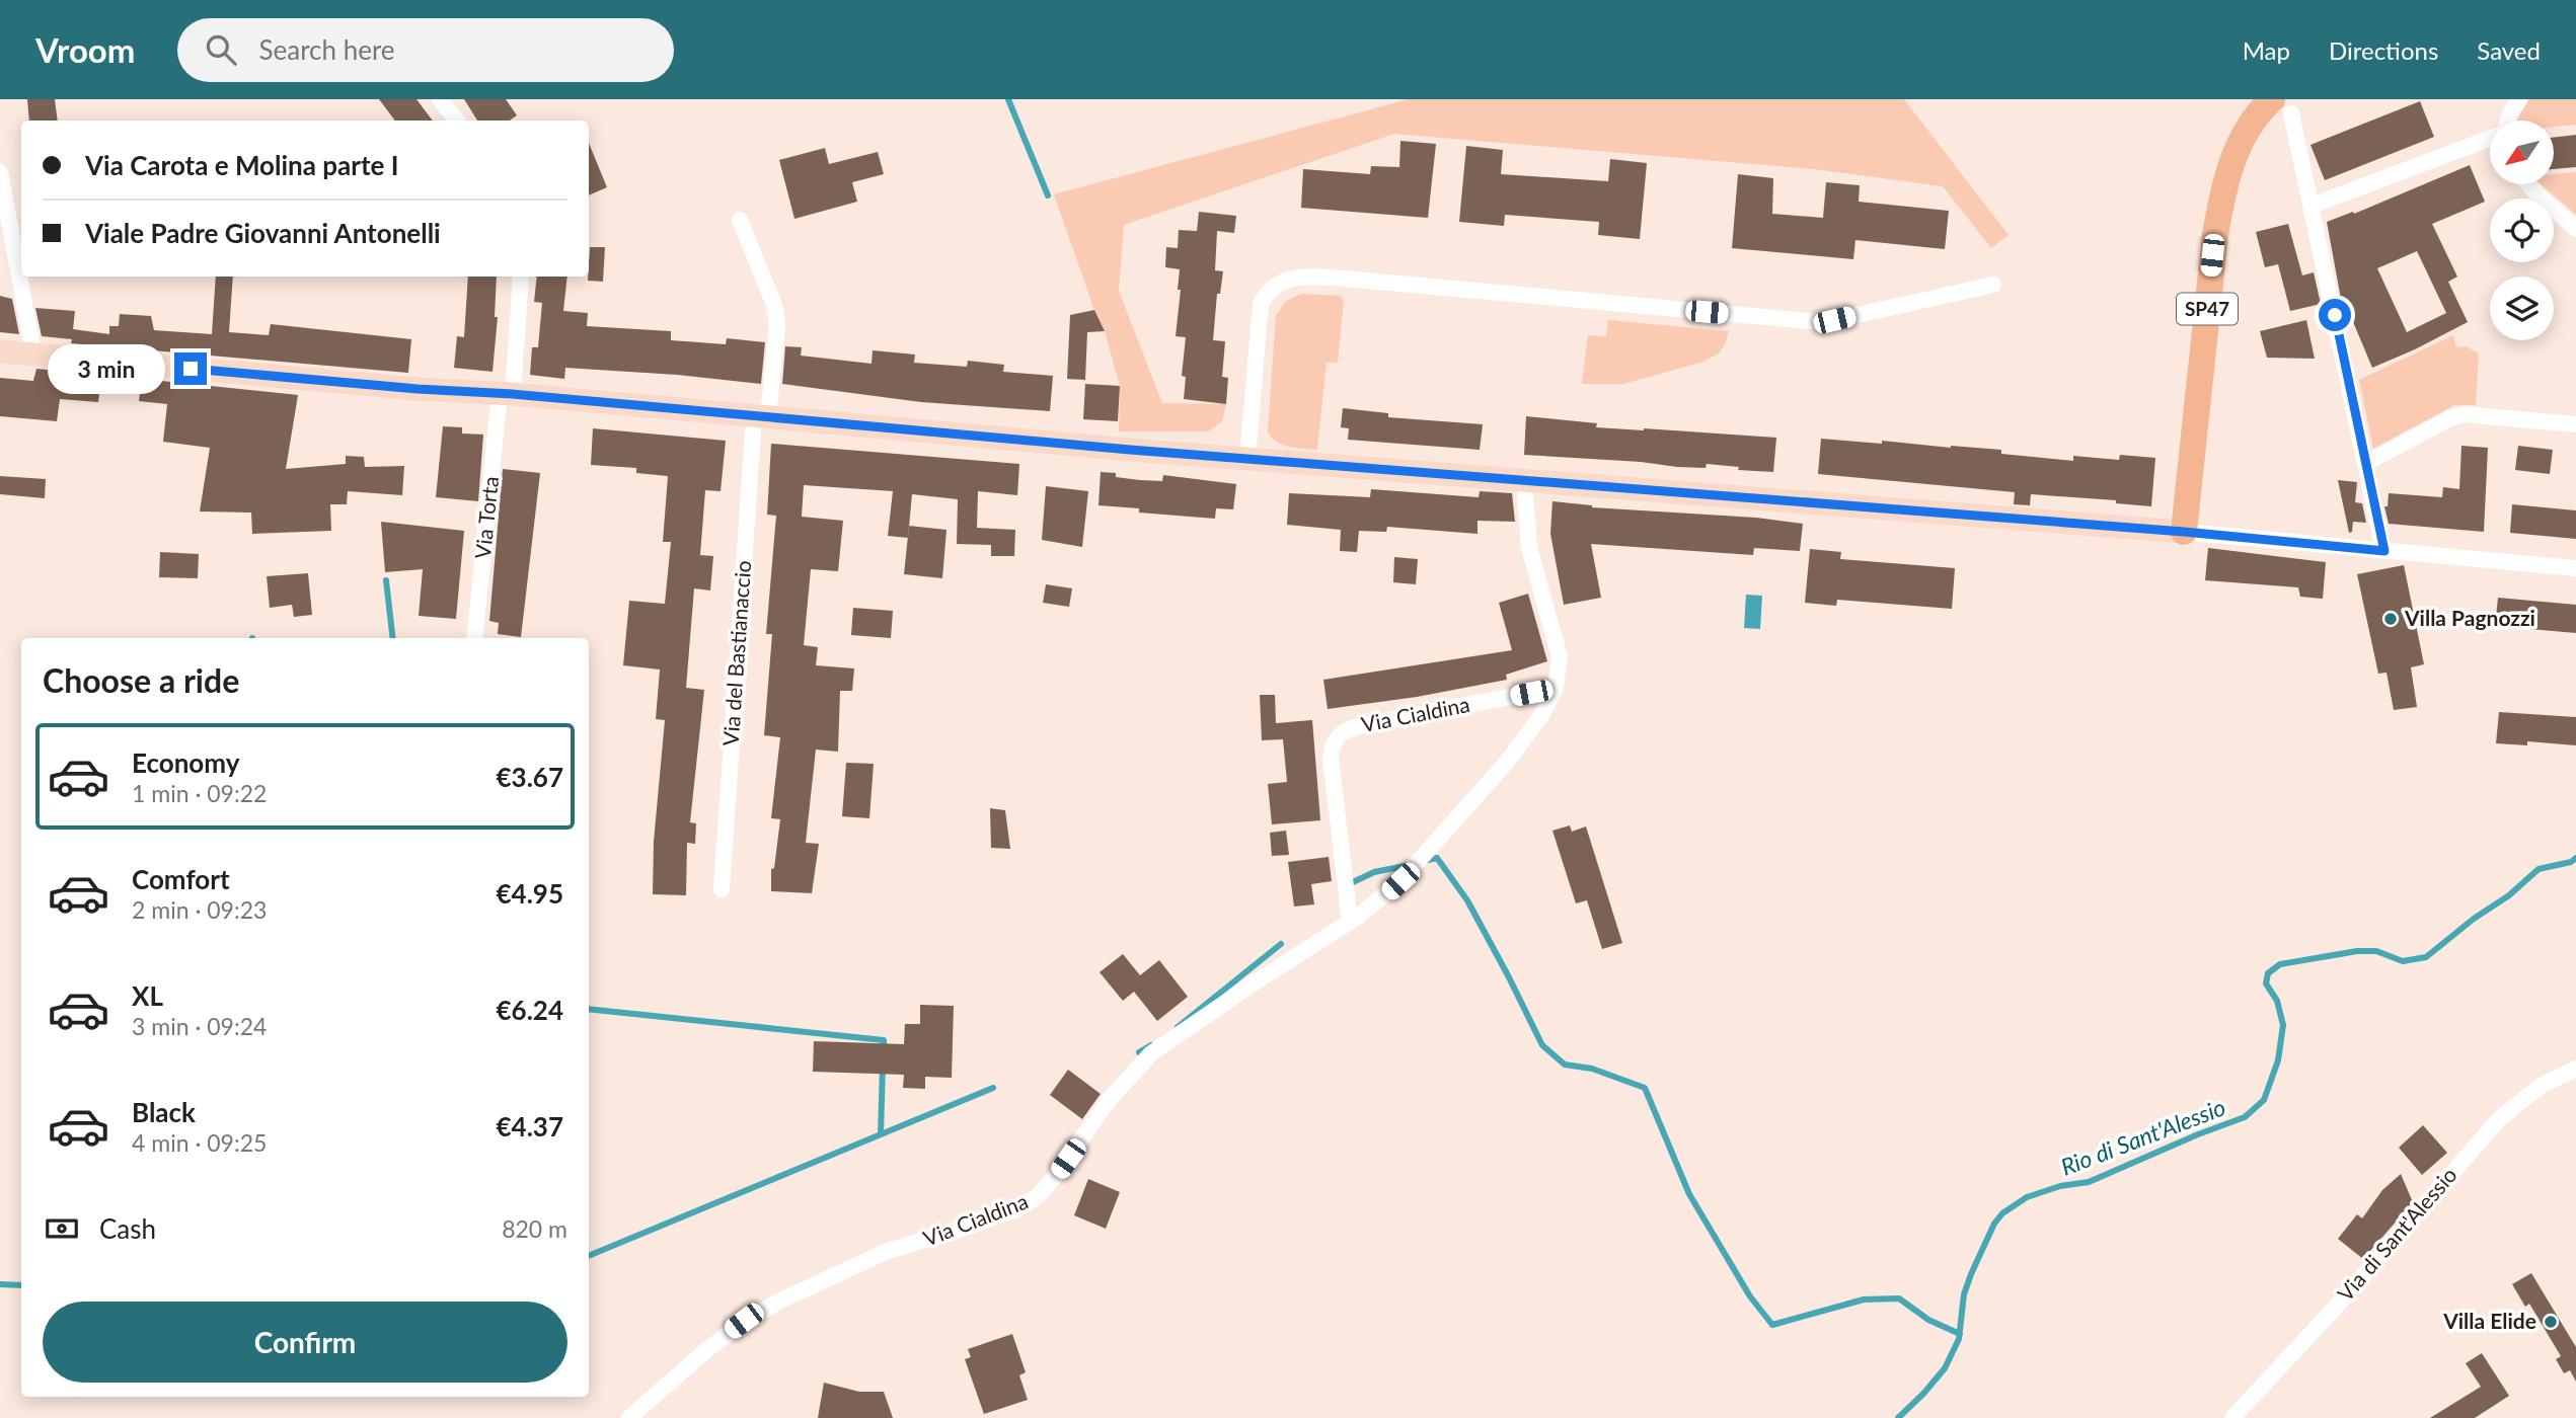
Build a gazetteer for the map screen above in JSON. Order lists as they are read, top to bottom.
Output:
{
  "streets": {
    "main road": ["SP47"],
    "street": [
      "Via Torta",
      "Via del Bastianaccio",
      "Via Cialdina",
      "Via di Sant'Alessio"
    ]
  },
  "water": ["Rio di Sant'Alessio"],
  "places": ["Villa Pagnozzi", "Villa Elide"],
  "north": "bottom left",
  "page": {
    "header": "Vroom",
    "search": "Search here",
    "nav": ["Map", "Directions", "Saved"],
    "banner": ["Via Carota e Molina parte I", "Viale Padre Giovanni Antonelli"],
    "bubble": "3 min",
    "heading": "Choose a ride",
    "list": [
      {
        "name": "Economy",
        "note": "1 min · 09:22",
        "value": "€3.67"
      },
      {
        "name": "Comfort",
        "note": "2 min · 09:23",
        "value": "€4.95"
      },
      {
        "name": "XL",
        "note": "3 min · 09:24",
        "value": "€6.24"
      },
      {
        "name": "Black",
        "note": "4 min · 09:25",
        "value": "€4.37"
      }
    ],
    "pay": ["Cash", "820 m"],
    "buttons": "Confirm"
  }
}
